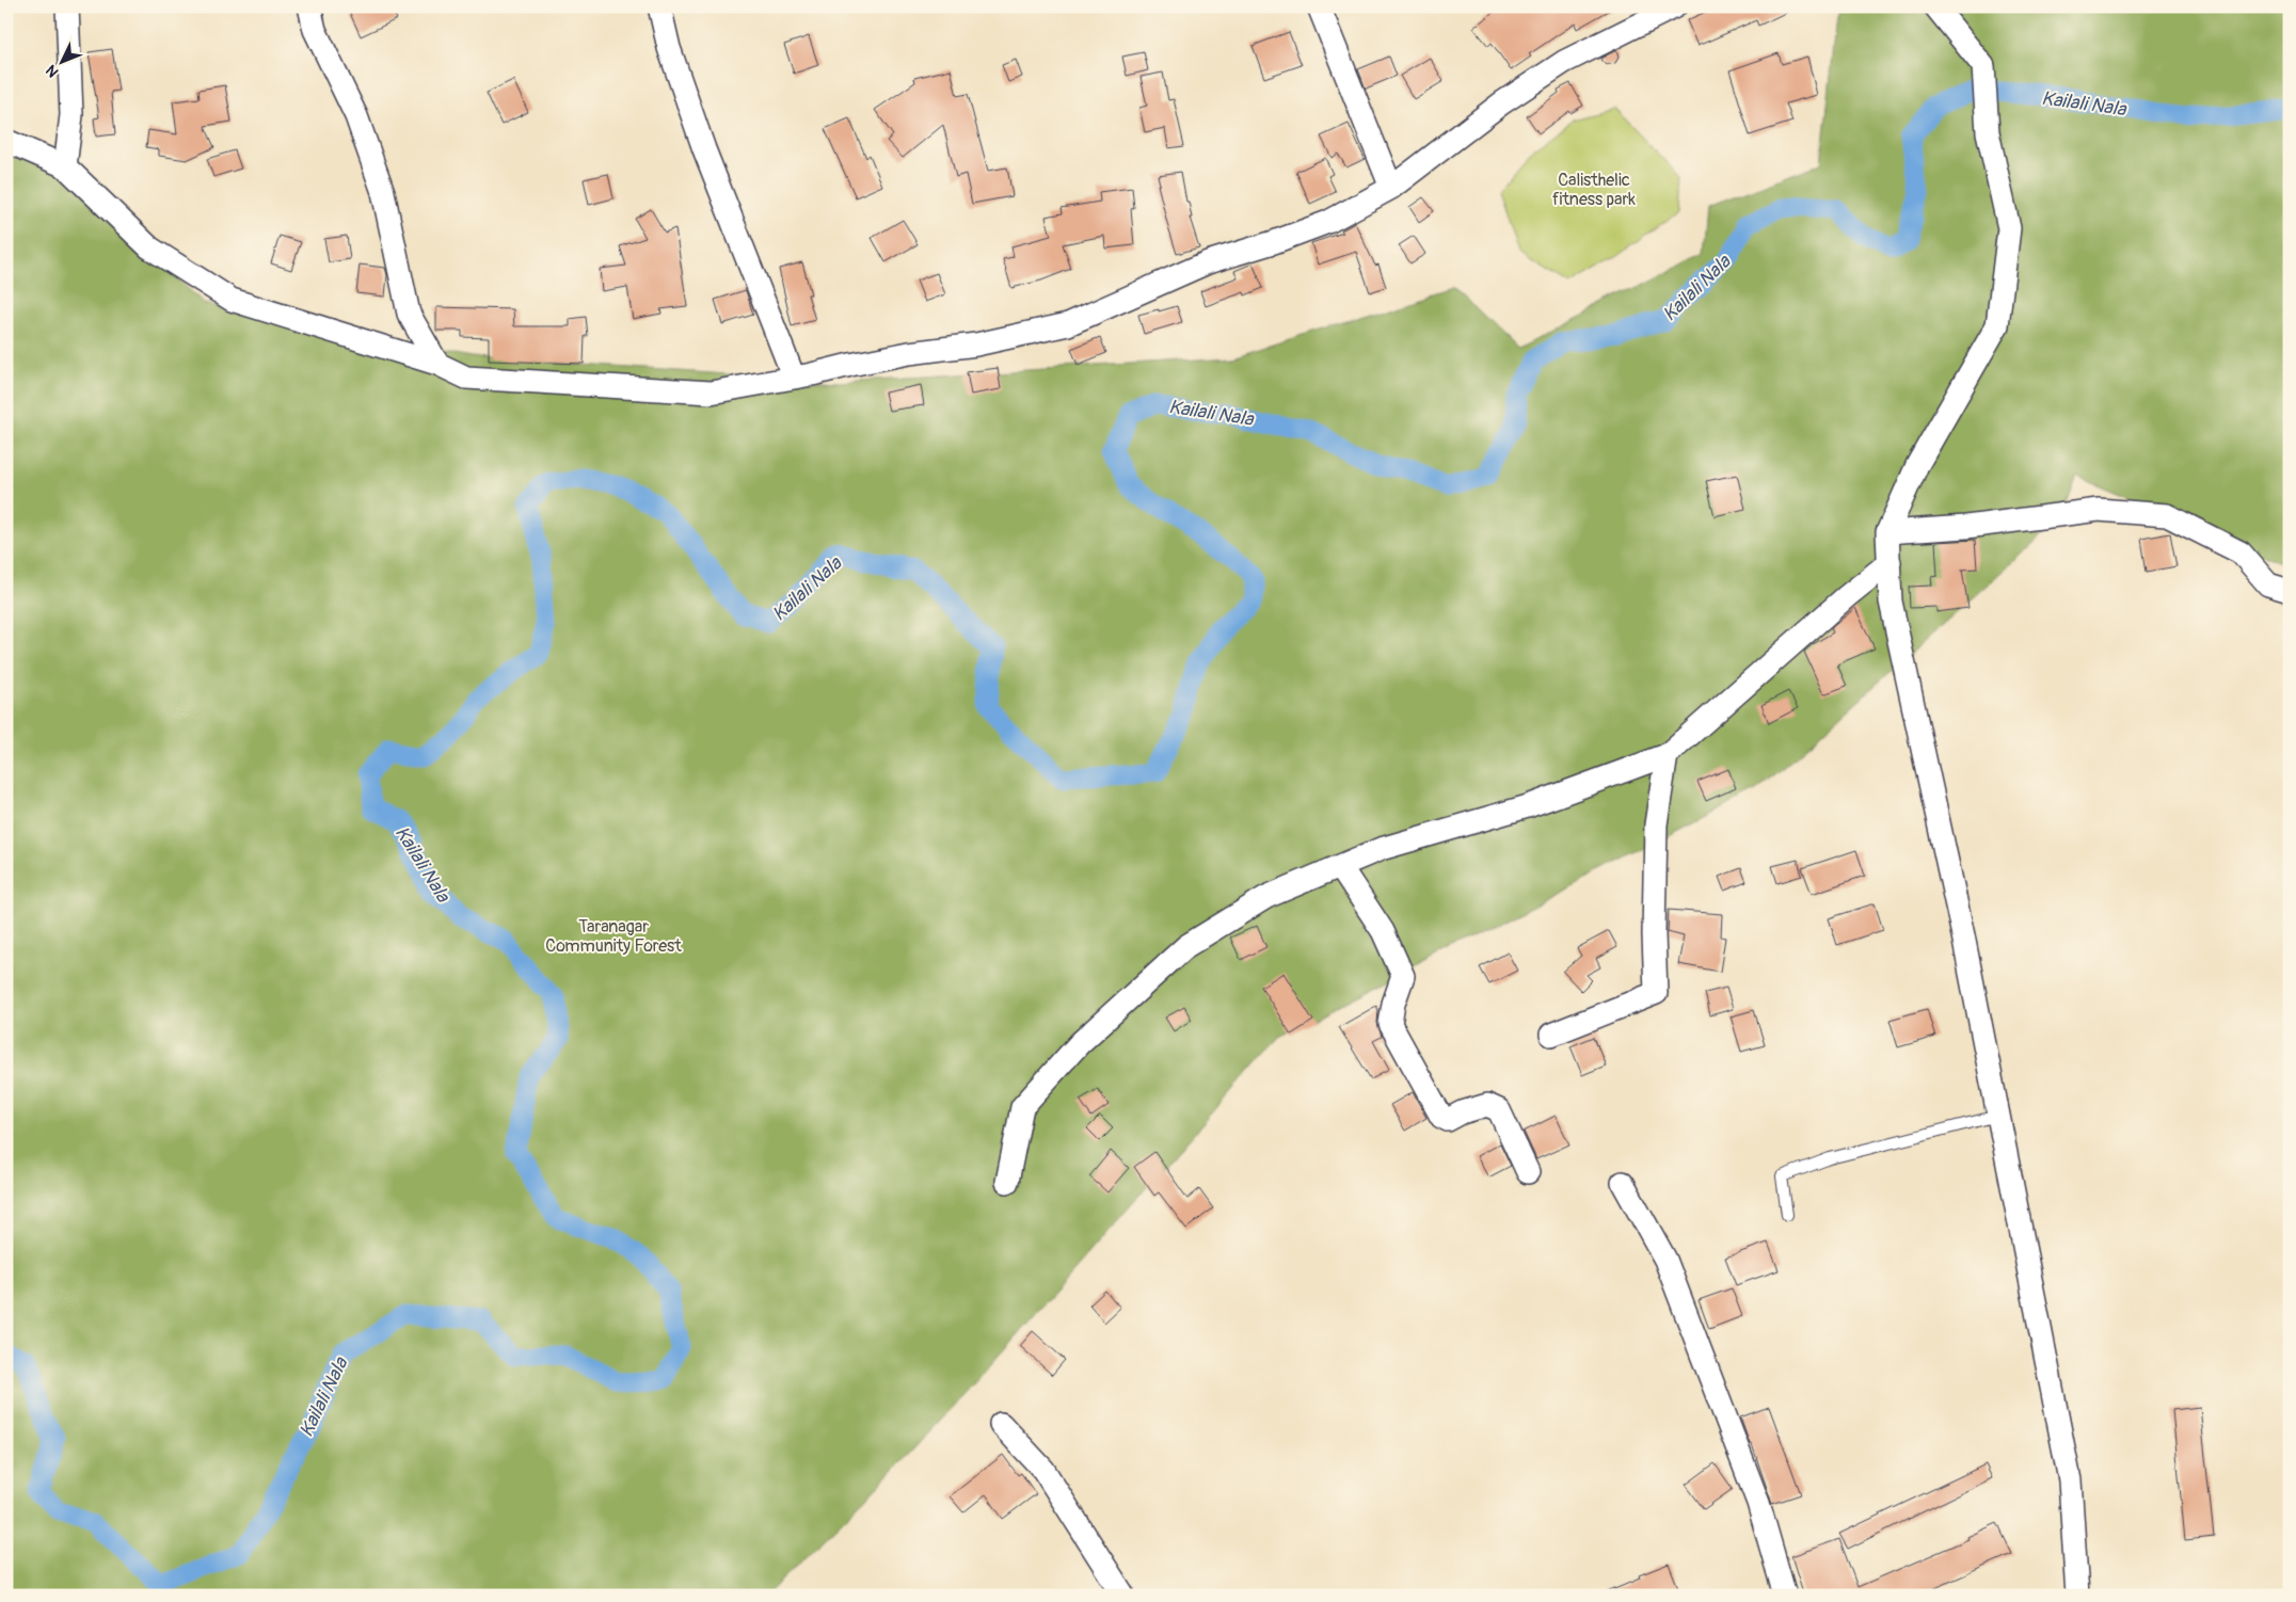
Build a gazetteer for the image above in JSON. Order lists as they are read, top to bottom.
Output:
{
  "water": ["Kailali Nala"],
  "parks": ["Calisthelic fitness park", "Taranagar Community Forest"],
  "north": "bottom left"
}
